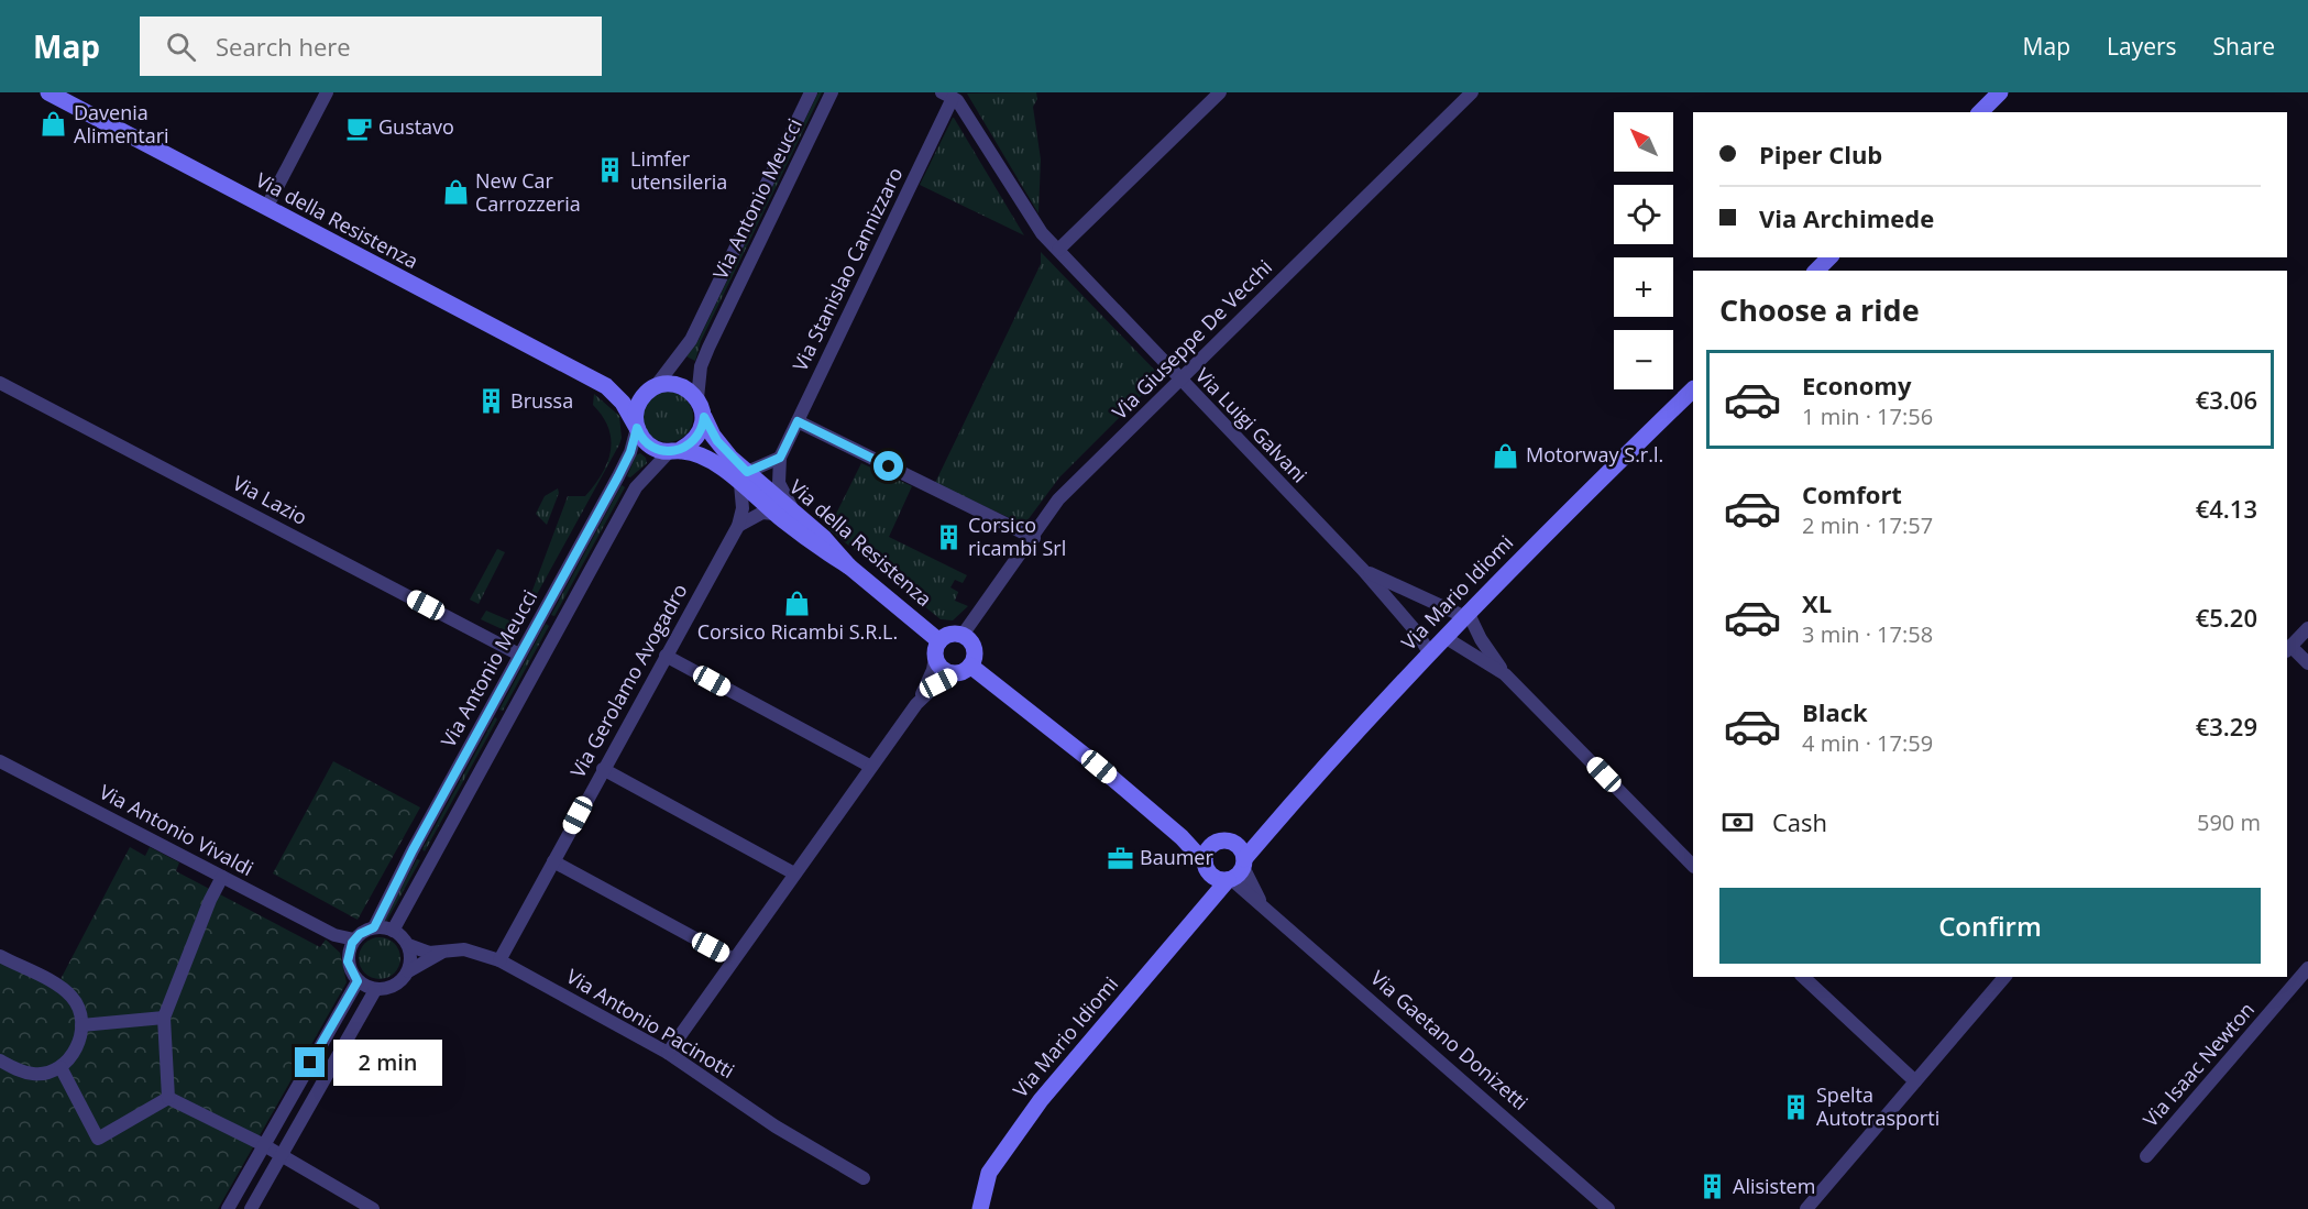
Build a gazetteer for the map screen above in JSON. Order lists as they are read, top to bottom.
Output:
{
  "streets": {
    "street": [
      "Via Antonio Meucci",
      "Via della Resistenza",
      "Via Stanislao Cannizzaro",
      "Via Giuseppe De Vecchi",
      "Via Luigi Galvani",
      "Via Lazio",
      "Via Mario Idiomi",
      "Via Gerolamo Avogadro",
      "Via Antonio Vivaldi",
      "Via Antonio Pacinotti",
      "Via Gaetano Donizetti",
      "Via Isaac Newton"
    ]
  },
  "crossings": [
    ["Via Antonio Meucci", "Via della Resistenza"],
    ["Via Antonio Meucci", "Via Lazio"],
    ["Via Antonio Meucci", "Via Antonio Vivaldi"],
    ["Via Antonio Meucci", "Via Antonio Pacinotti"],
    ["Via della Resistenza", "Via Giuseppe De Vecchi"],
    ["Via della Resistenza", "Via Gerolamo Avogadro"],
    ["Via Stanislao Cannizzaro", "Via Luigi Galvani"],
    ["Via Giuseppe De Vecchi", "Via Luigi Galvani"],
    ["Via Luigi Galvani", "Via Mario Idiomi"],
    ["Via Mario Idiomi", "Via Gaetano Donizetti"],
    ["Via Gerolamo Avogadro", "Via Antonio Pacinotti"],
    ["Via Antonio Vivaldi", "Via Antonio Pacinotti"]
  ],
  "places": {
    "shop": [
      "Davenia Alimentari",
      "New Car Carrozzeria",
      "Motorway S.r.l.",
      "Corsico Ricambi S.R.L."
    ],
    "cafe": ["Gustavo"],
    "building": [
      "Limfer utensileria",
      "Brussa",
      "Corsico ricambi Srl",
      "Spelta Autotrasporti",
      "Alisistem"
    ],
    "office": ["Baumer"]
  },
  "north": "top left",
  "page": {
    "header": "Map",
    "search": "Search here",
    "nav": ["Map", "Layers", "Share"],
    "map_buttons": ["+", "−"],
    "banner": ["Piper Club", "Via Archimede"],
    "heading": "Choose a ride",
    "list": [
      {
        "name": "Economy",
        "note": "1 min · 17:56",
        "value": "€3.06"
      },
      {
        "name": "Comfort",
        "note": "2 min · 17:57",
        "value": "€4.13"
      },
      {
        "name": "XL",
        "note": "3 min · 17:58",
        "value": "€5.20"
      },
      {
        "name": "Black",
        "note": "4 min · 17:59",
        "value": "€3.29"
      }
    ],
    "pay": ["Cash", "590 m"],
    "buttons": "Confirm",
    "bubble": "2 min"
  }
}
